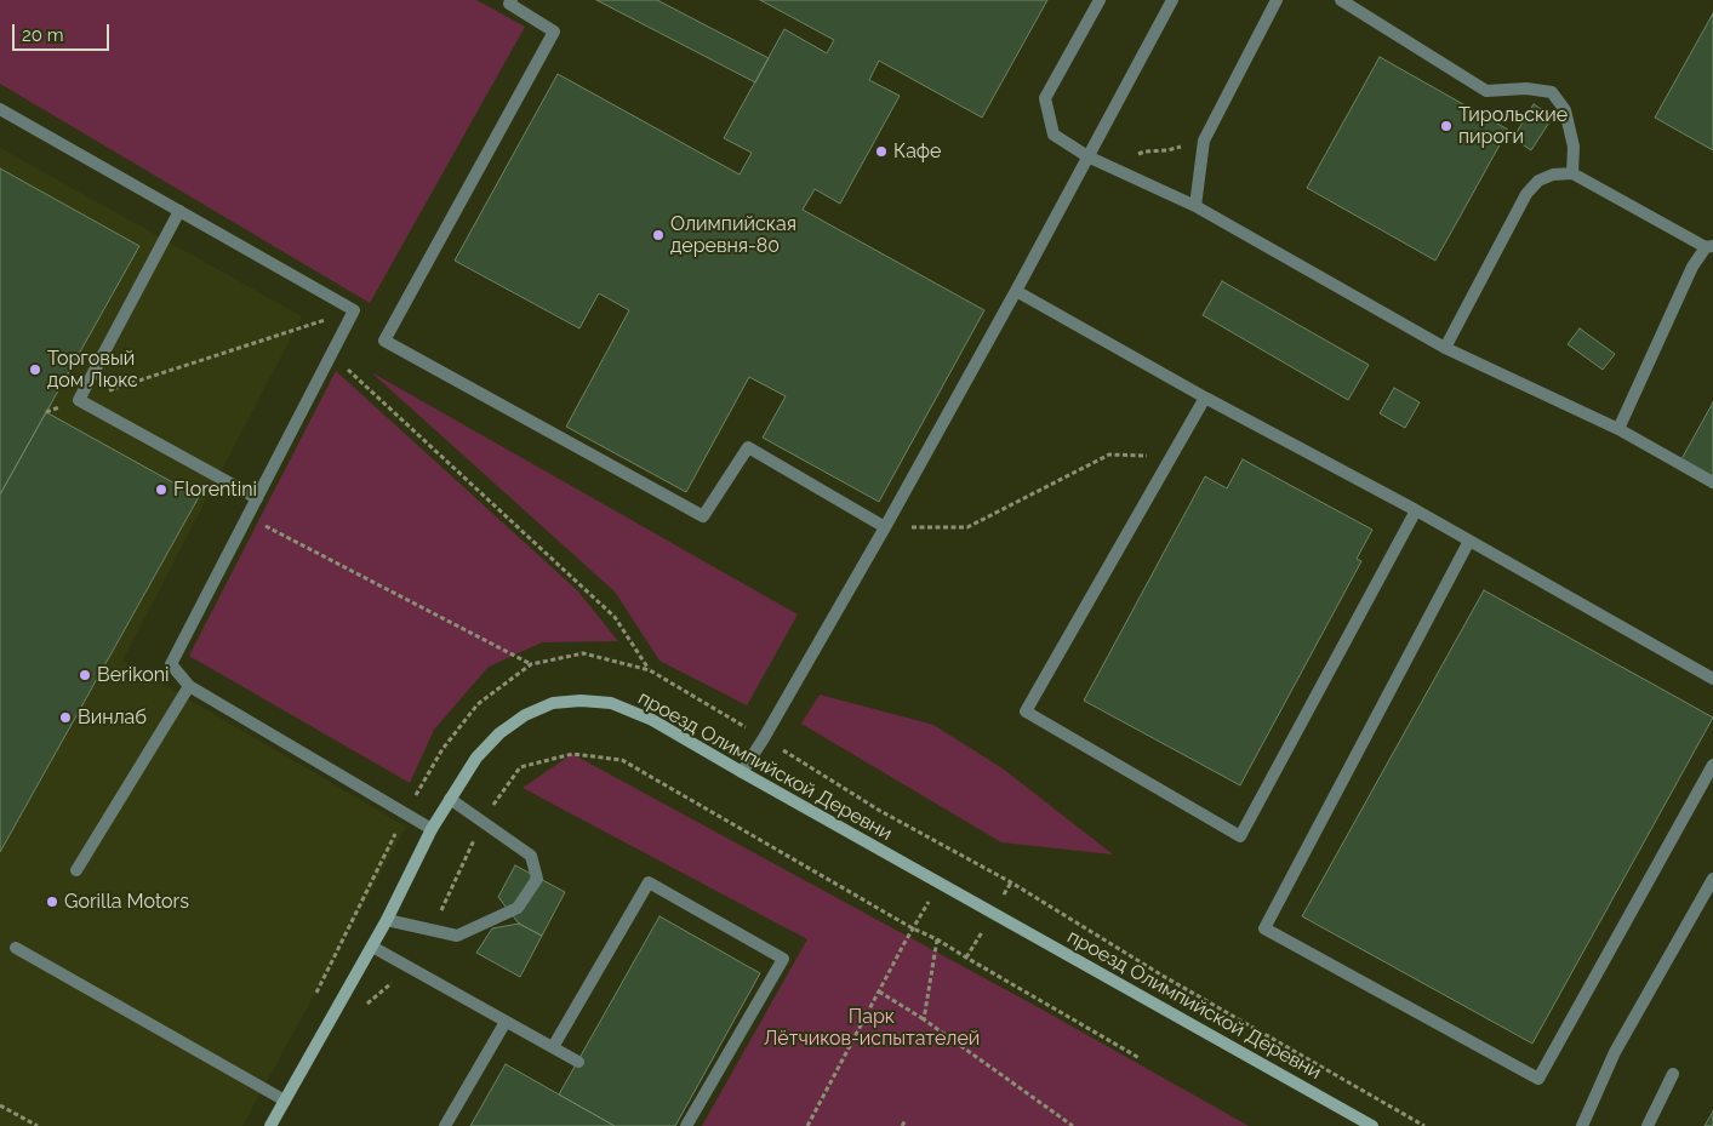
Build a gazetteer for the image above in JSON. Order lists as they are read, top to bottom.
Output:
{
  "streets": {
    "street": ["проезд Олимпийской Деревни"]
  },
  "parks": ["Парк Лётчиков-испытателей"],
  "places": [
    "Тирольские пироги",
    "Кафе",
    "Олимпийская деревня-80",
    "Торговый дом Люкс",
    "Florentini",
    "Berikoni",
    "Винлаб",
    "Gorilla Motors"
  ],
  "scale_bar": "20 m"
}
